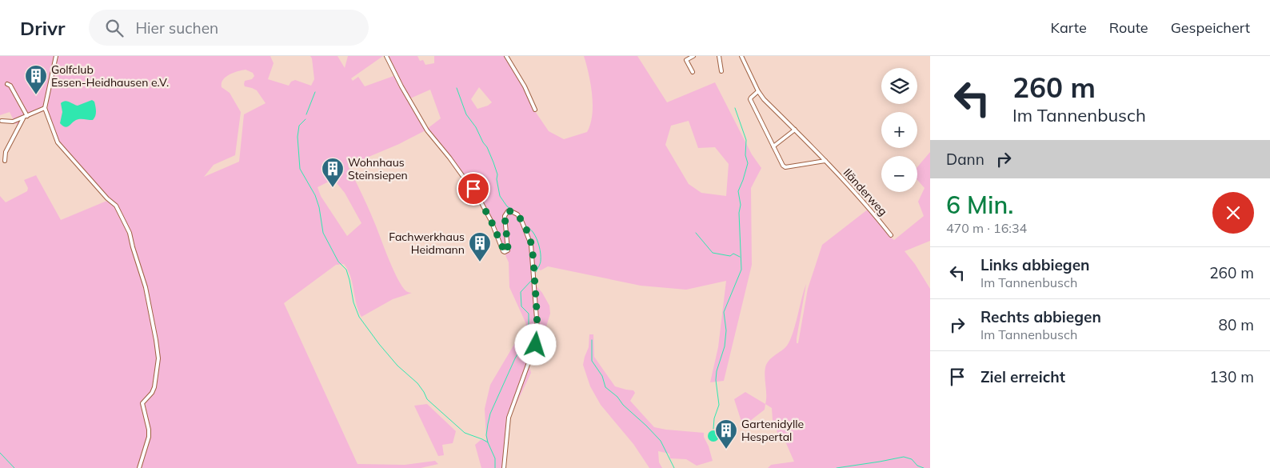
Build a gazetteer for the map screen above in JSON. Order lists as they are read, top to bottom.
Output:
{
  "streets": {
    "street": ["Iländerweg"]
  },
  "places": {
    "building": [
      "Golfclub Essen-Heidhausen e.V.",
      "Wohnhaus Steinsiepen",
      "Fachwerkhaus Heidmann",
      "Gartenidylle Hespertal"
    ]
  },
  "page": {
    "header": "Drivr",
    "search": "Hier suchen",
    "nav": ["Karte", "Route", "Gespeichert"],
    "turn": ["260 m", "Im Tannenbusch"],
    "map_buttons": ["+", "−"],
    "then": "Dann",
    "heading": ["6 Min.", "470 m · 16:34"],
    "list": [
      {
        "name": "Links abbiegen",
        "note": "Im Tannenbusch",
        "value": "260 m"
      },
      {
        "name": "Rechts abbiegen",
        "note": "Im Tannenbusch",
        "value": "80 m"
      },
      {
        "name": "Ziel erreicht",
        "value": "130 m"
      }
    ]
  }
}
